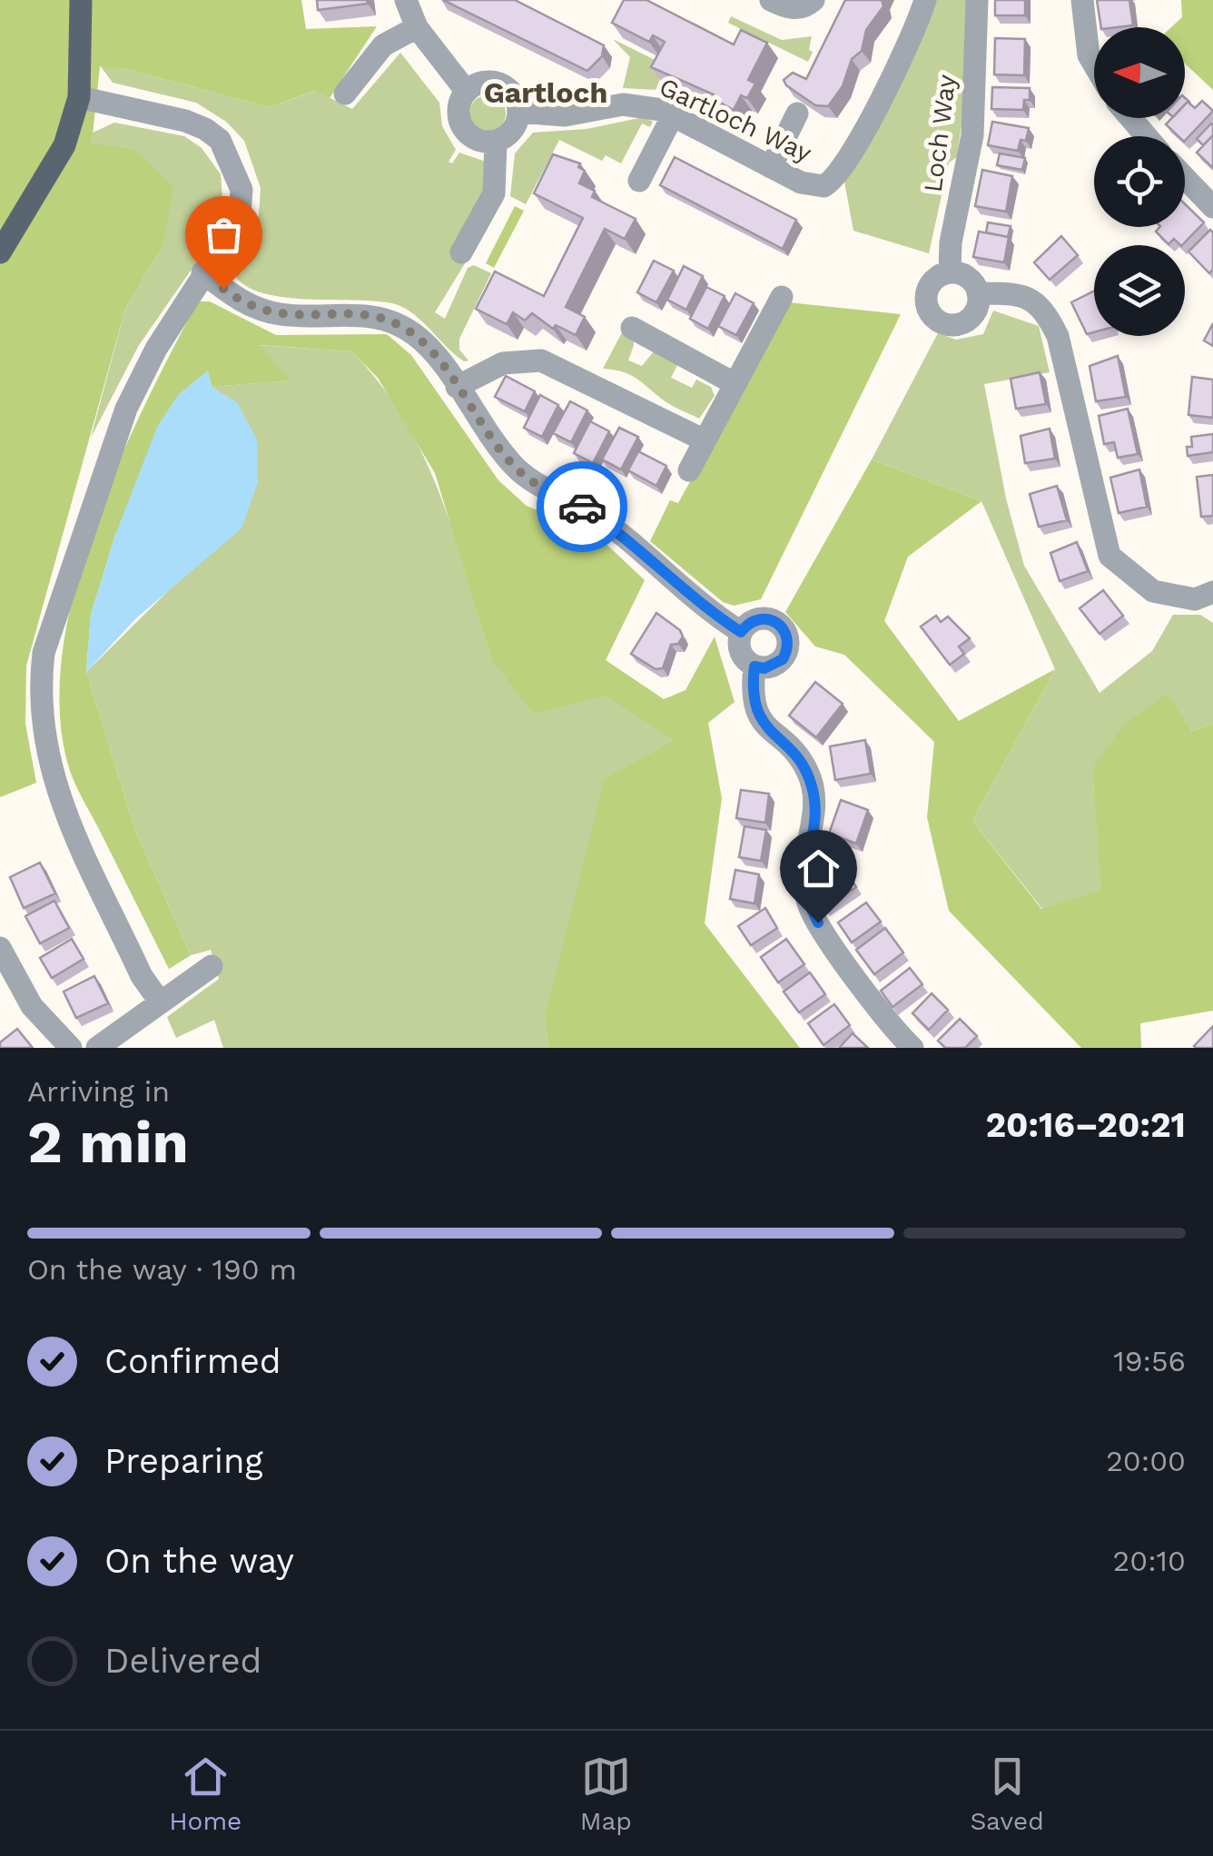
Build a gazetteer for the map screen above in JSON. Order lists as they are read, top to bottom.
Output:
{
  "streets": {
    "street": ["Gartloch Way", "Loch Way"]
  },
  "districts": ["Gartloch"],
  "north": "left",
  "page": {
    "heading": ["2 min", "Arriving in", "20:16–20:21"],
    "bar": "On the way · 190 m",
    "list": [
      ["Confirmed", "19:56"],
      ["Preparing", "20:00"],
      ["On the way", "20:10"],
      "Delivered"
    ],
    "tabs": ["Home", "Map", "Saved"]
  }
}
